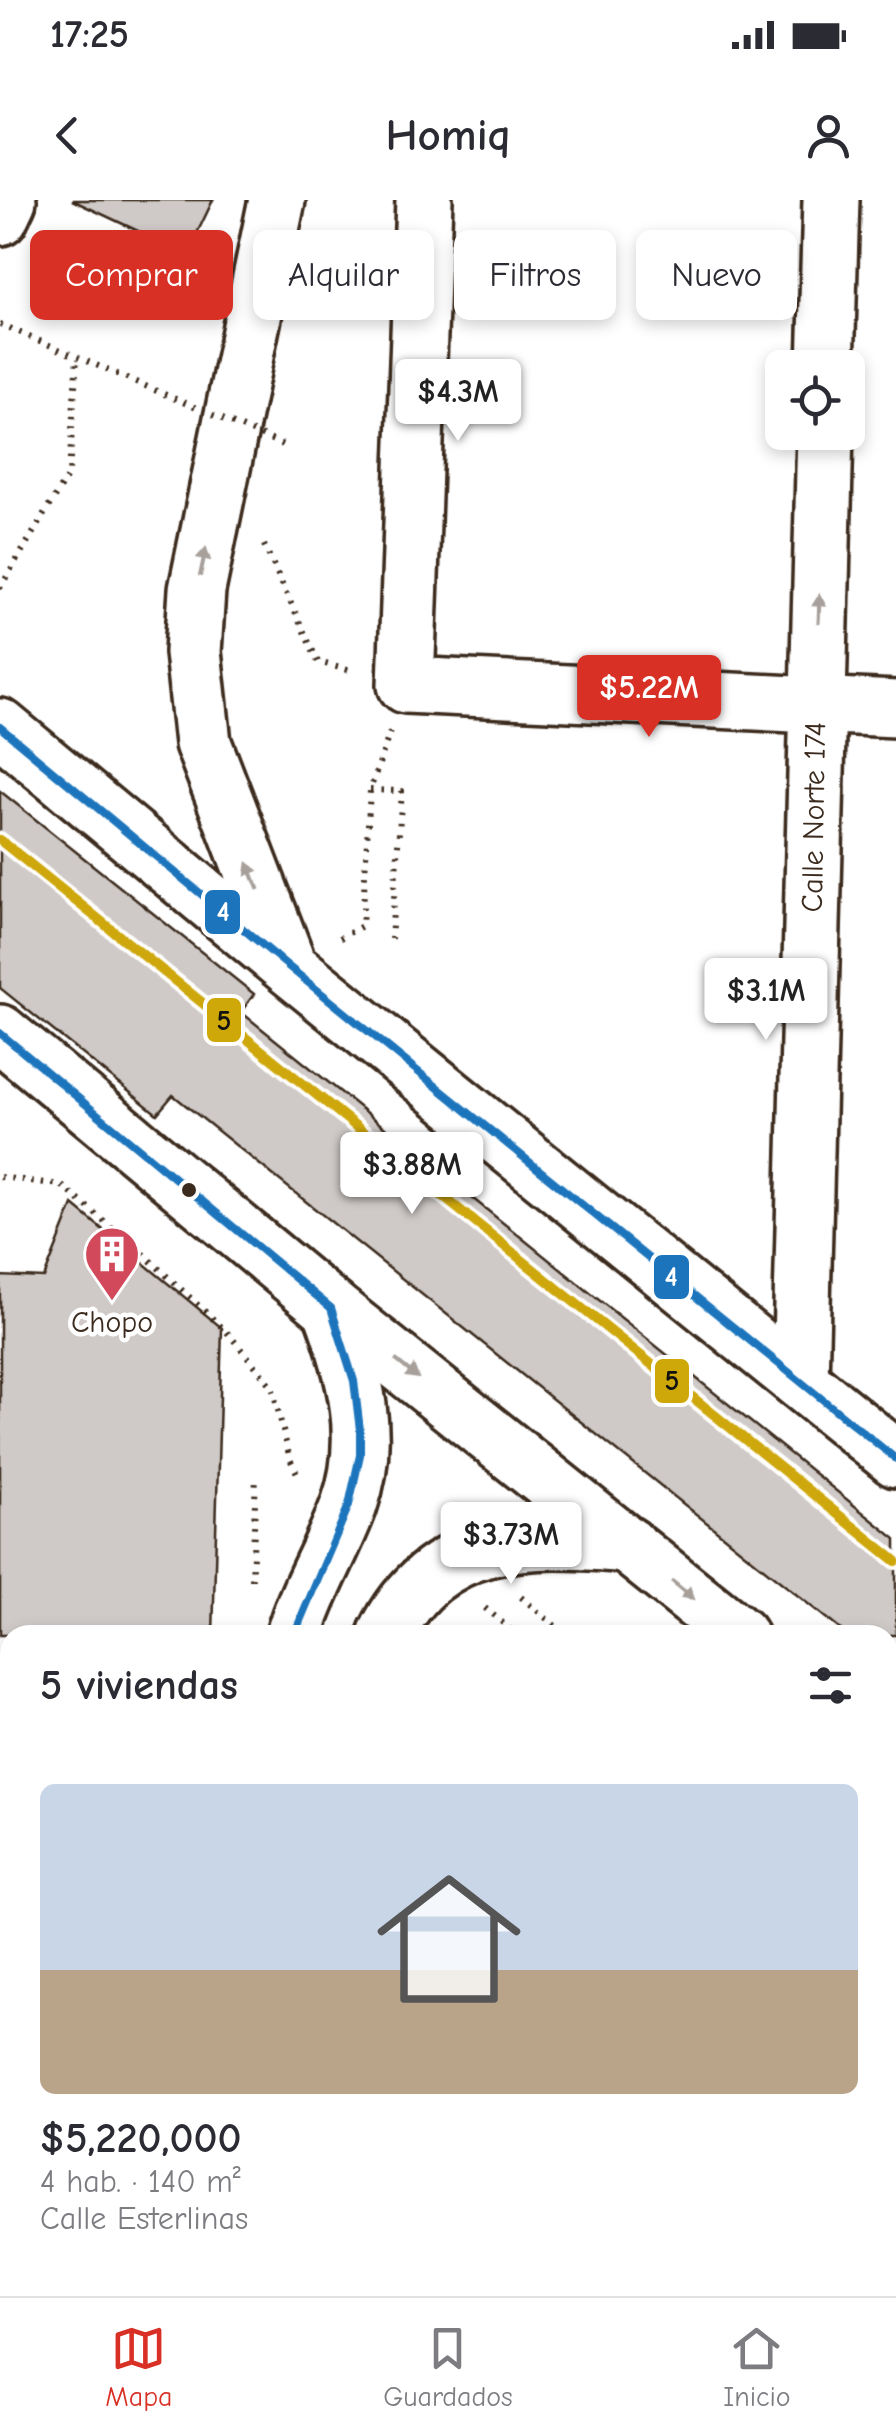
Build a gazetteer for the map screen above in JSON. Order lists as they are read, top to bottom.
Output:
{
  "streets": {
    "main road": ["Calle Norte 174"]
  },
  "places": {
    "building": ["Chopo"]
  },
  "lines": ["transit line 4", "metro line 5"],
  "page": {
    "status": "17:25",
    "header": "Homiq",
    "chip": [
      "Comprar",
      "Alquilar",
      "Filtros",
      "Nuevo"
    ],
    "price": [
      "$4.3M",
      "$5.22M",
      "$3.1M",
      "$3.88M",
      "$3.73M"
    ],
    "heading": "5 viviendas",
    "list": [
      {
        "name": "$5,220,000",
        "note": "4 hab. · 140 m² · Calle Esterlinas"
      }
    ],
    "tabs": ["Mapa", "Guardados", "Inicio"]
  }
}
